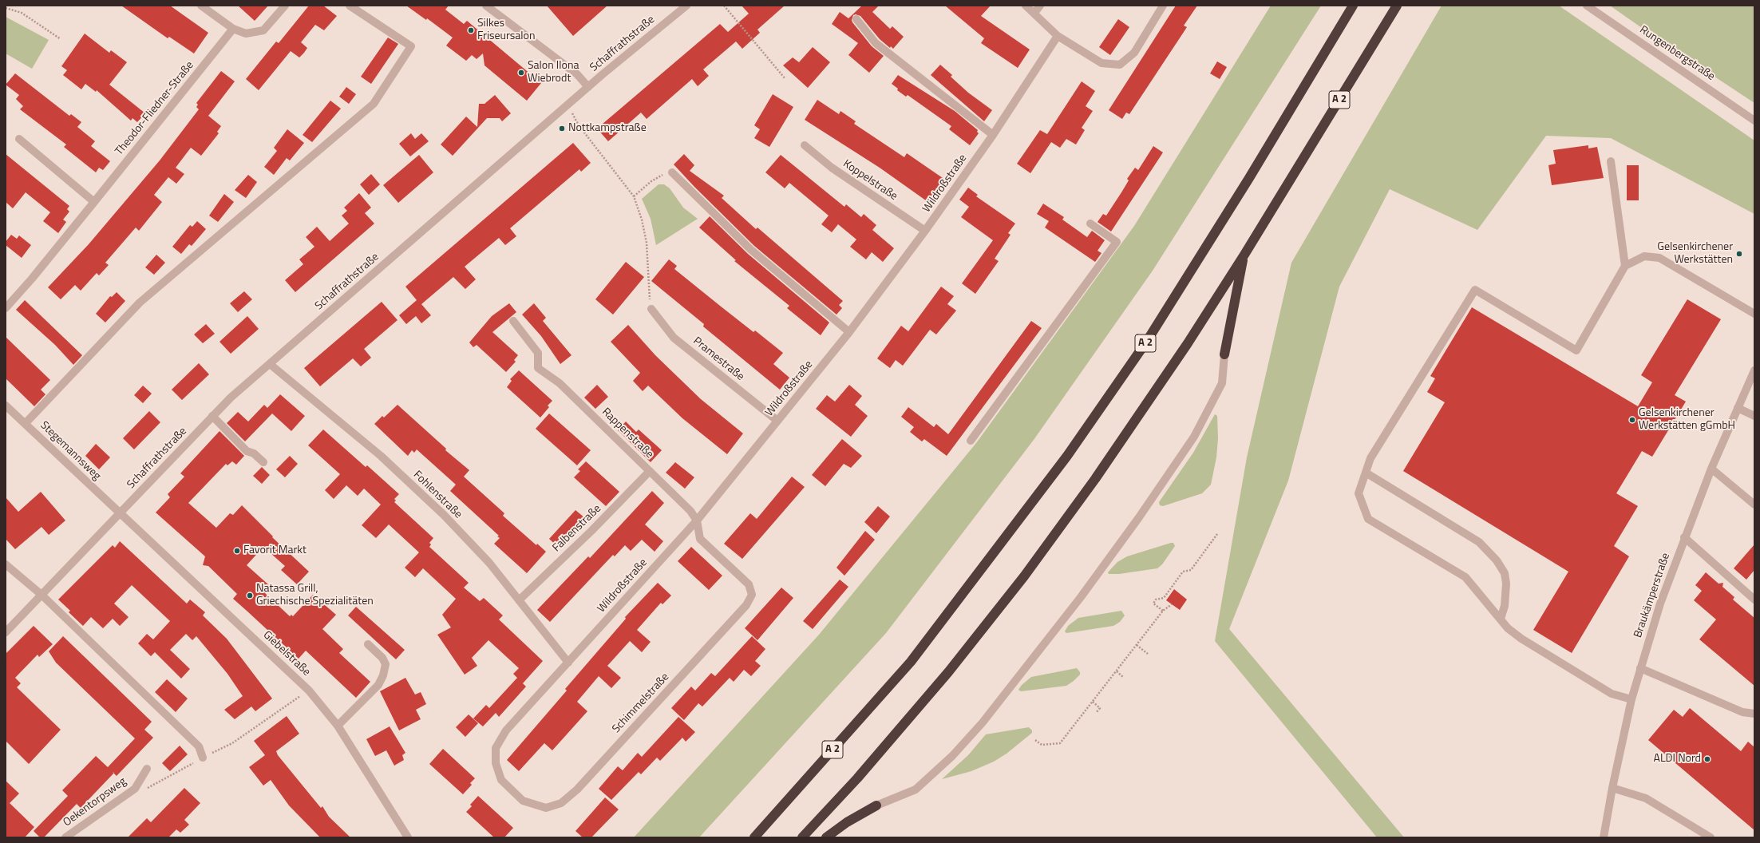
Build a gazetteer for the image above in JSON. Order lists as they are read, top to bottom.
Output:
{
  "streets": {
    "highway": ["A 2"],
    "street": [
      "Schaffrathstraße",
      "Rungenbergstraße",
      "Theodor-Fliedner-Straße",
      "Koppelstraße",
      "Wildroßstraße",
      "Pramestraße",
      "Rappenstraße",
      "Stegemannsweg",
      "Fohlenstraße",
      "Falbenstraße",
      "Braukämperstraße",
      "Giebelstraße",
      "Schimmelstraße",
      "Oekentorpsweg"
    ]
  },
  "crossings": [
    ["Schaffrathstraße", "Stegemannsweg"],
    ["Schaffrathstraße", "Fohlenstraße"],
    ["Schaffrathstraße", "Giebelstraße"],
    ["Koppelstraße", "Wildroßstraße"],
    ["Wildroßstraße", "Pramestraße"],
    ["Wildroßstraße", "Rappenstraße"],
    ["Wildroßstraße", "Fohlenstraße"],
    ["Wildroßstraße", "Schimmelstraße"],
    ["Rappenstraße", "Falbenstraße"],
    ["Rappenstraße", "Schimmelstraße"],
    ["Stegemannsweg", "Giebelstraße"],
    ["Fohlenstraße", "Falbenstraße"]
  ],
  "places": [
    "Silkes Friseursalon",
    "Salon Ilona Wiebrodt",
    "Nottkampstraße",
    "Gelsenkirchener Werkstätten",
    "Gelsenkirchener Werkstätten gGmbH",
    "Favorit Markt",
    "Natassa Grill, Griechische Spezialitäten",
    "ALDI Nord"
  ]
}
